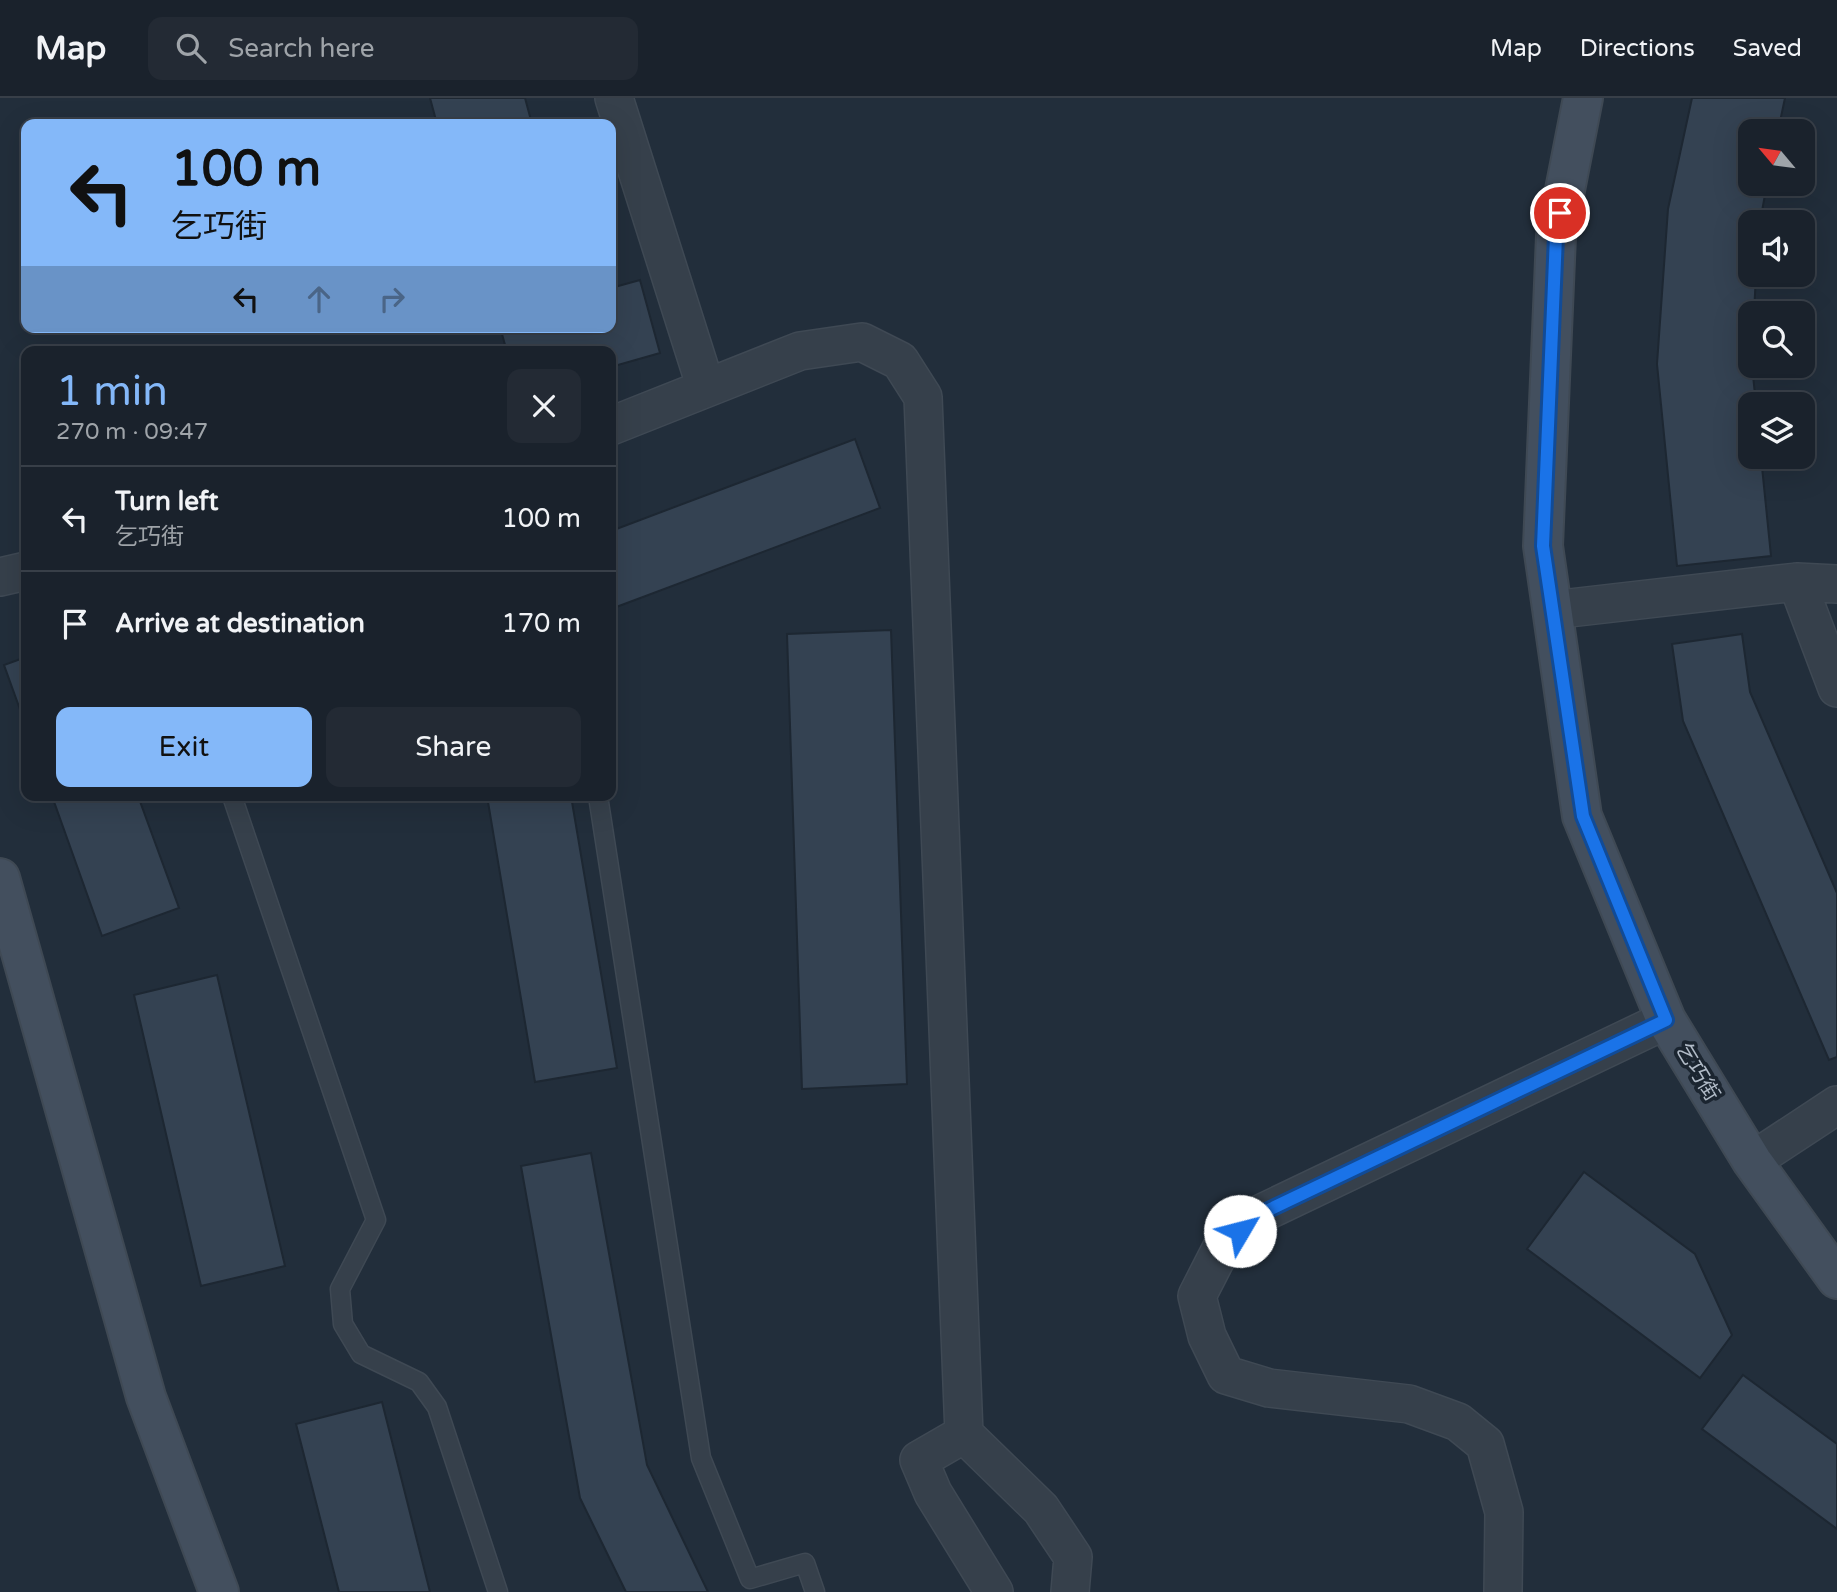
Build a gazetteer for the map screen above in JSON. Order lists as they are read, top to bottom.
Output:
{
  "streets": {
    "street": ["乞巧街"]
  },
  "north": "top left",
  "page": {
    "header": "Map",
    "search": "Search here",
    "nav": ["Map", "Directions", "Saved"],
    "turn": ["100 m", "乞巧街"],
    "heading": ["1 min", "270 m · 09:47"],
    "list": [
      {
        "name": "Turn left",
        "note": "乞巧街",
        "value": "100 m"
      },
      {
        "name": "Arrive at destination",
        "value": "170 m"
      }
    ],
    "buttons": ["Exit", "Share"]
  }
}
